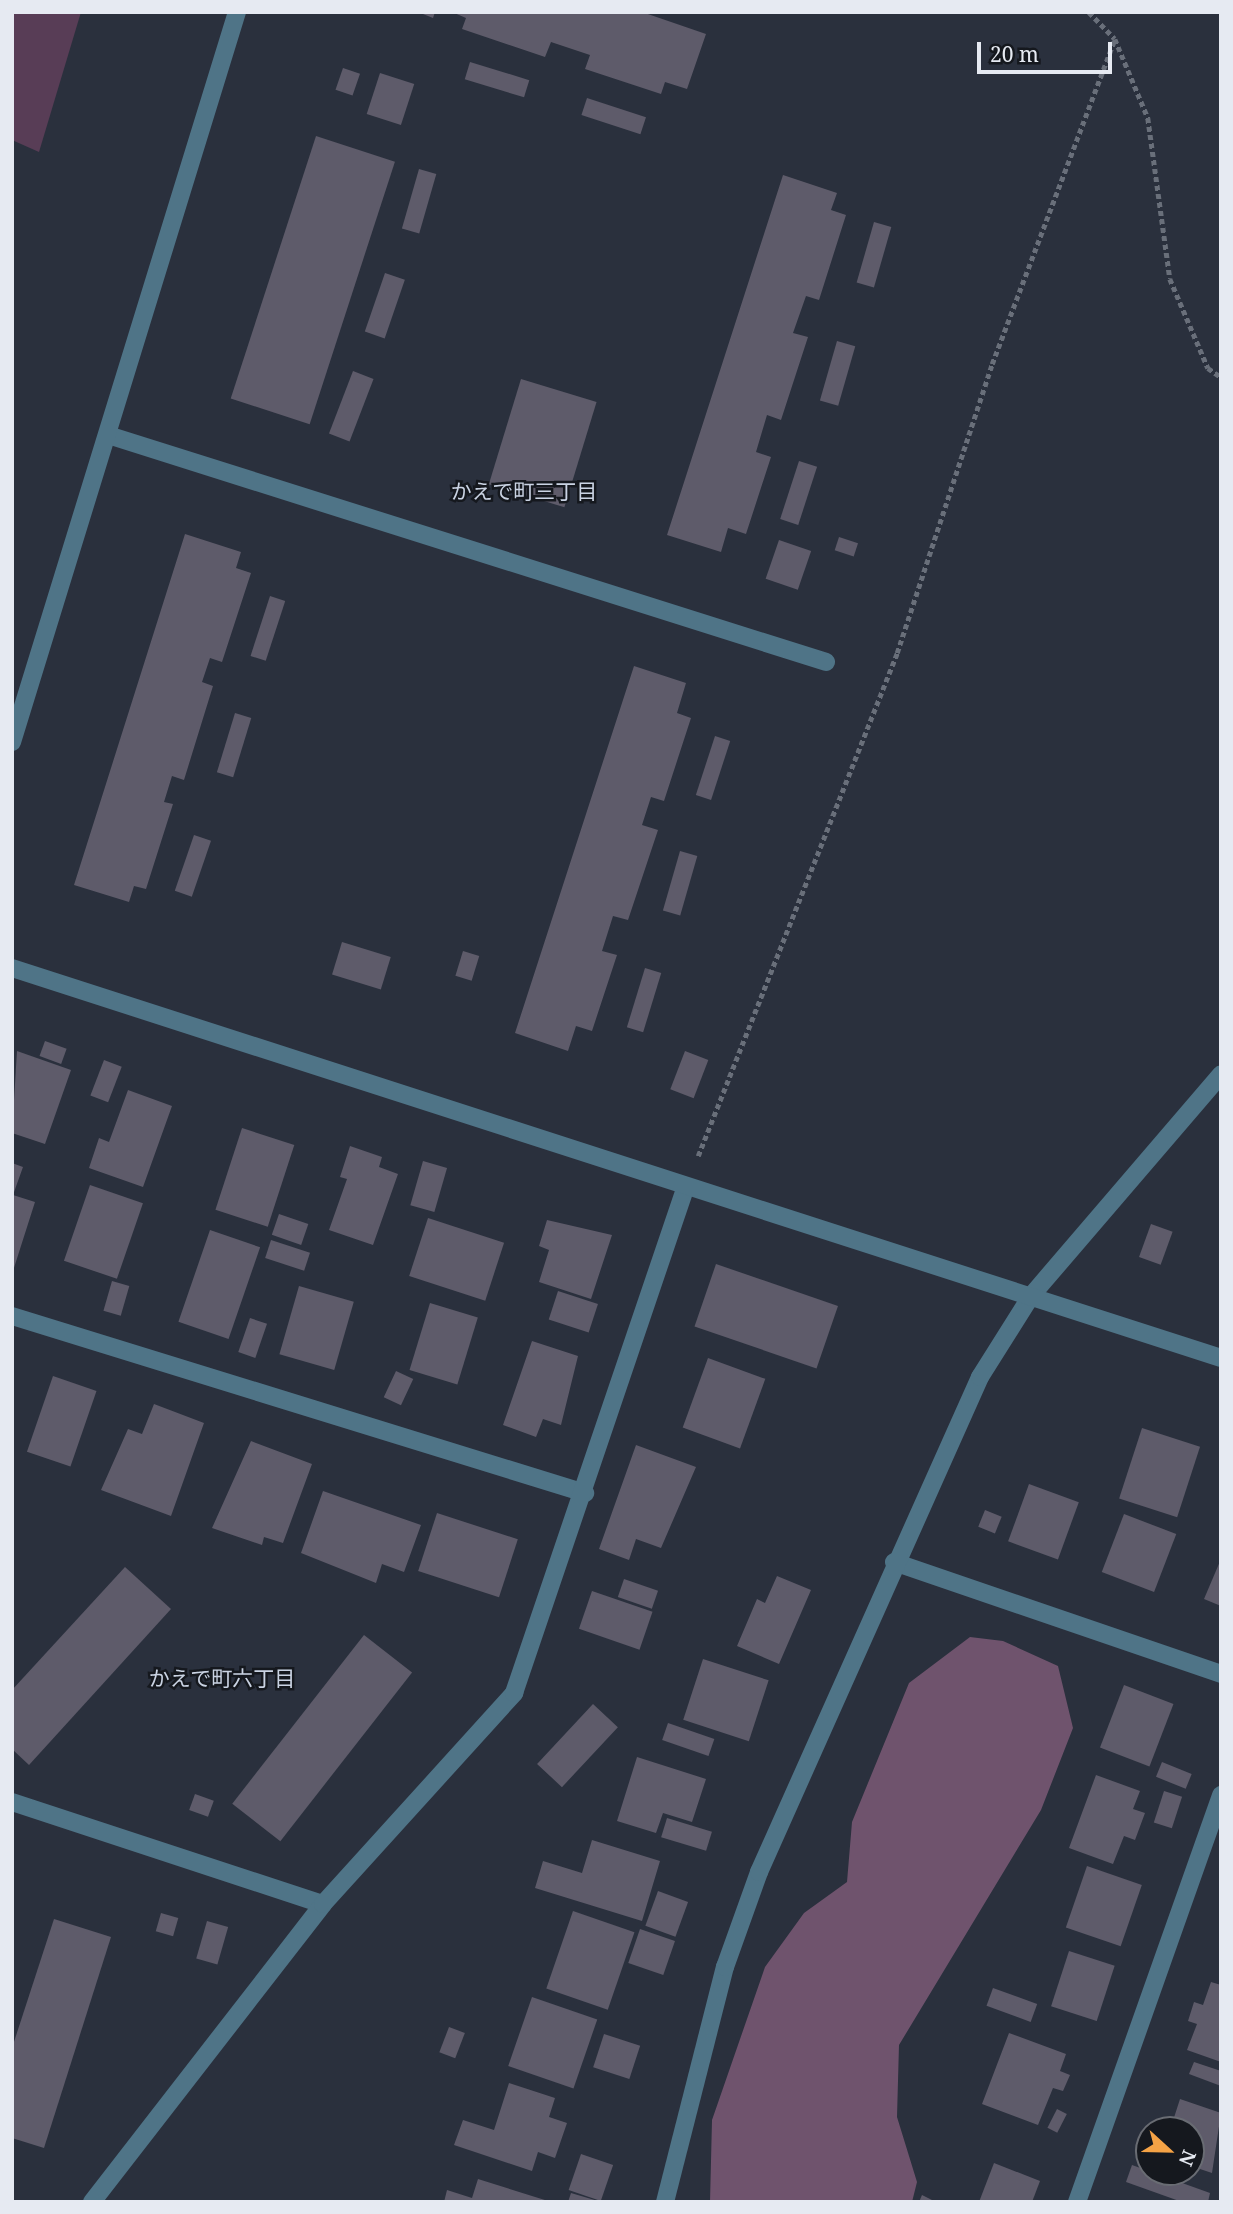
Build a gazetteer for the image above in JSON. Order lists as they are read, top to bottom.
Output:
{
  "districts": ["かえで町三丁目", "かえで町六丁目"],
  "scale_bar": "20 m",
  "north": "right"
}
